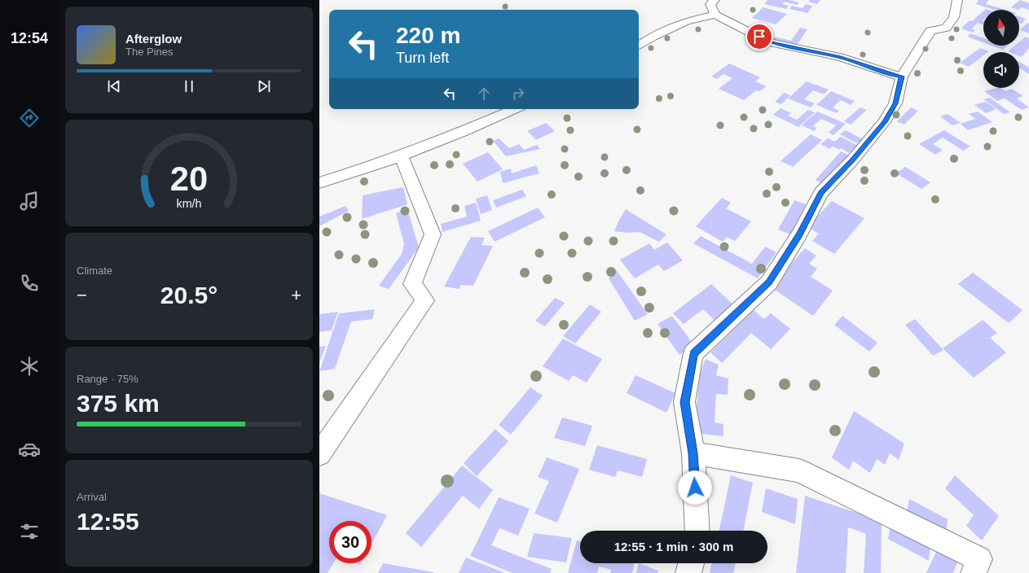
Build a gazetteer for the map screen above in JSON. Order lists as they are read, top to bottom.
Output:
{
  "north": "top",
  "page": {
    "tabs": "12:54",
    "turn": ["220 m", "Turn left"],
    "song": ["Afterglow", "The Pines"],
    "tile": [
      "Climate",
      ["Range · 75%", "375 km"],
      ["Arrival", "12:55"]
    ],
    "heat": ["−", "20.5°", "+"],
    "limit": "30",
    "trip": "12:55 · 1 min · 300 m",
    "gauge": ["20", "km/h"]
  }
}
